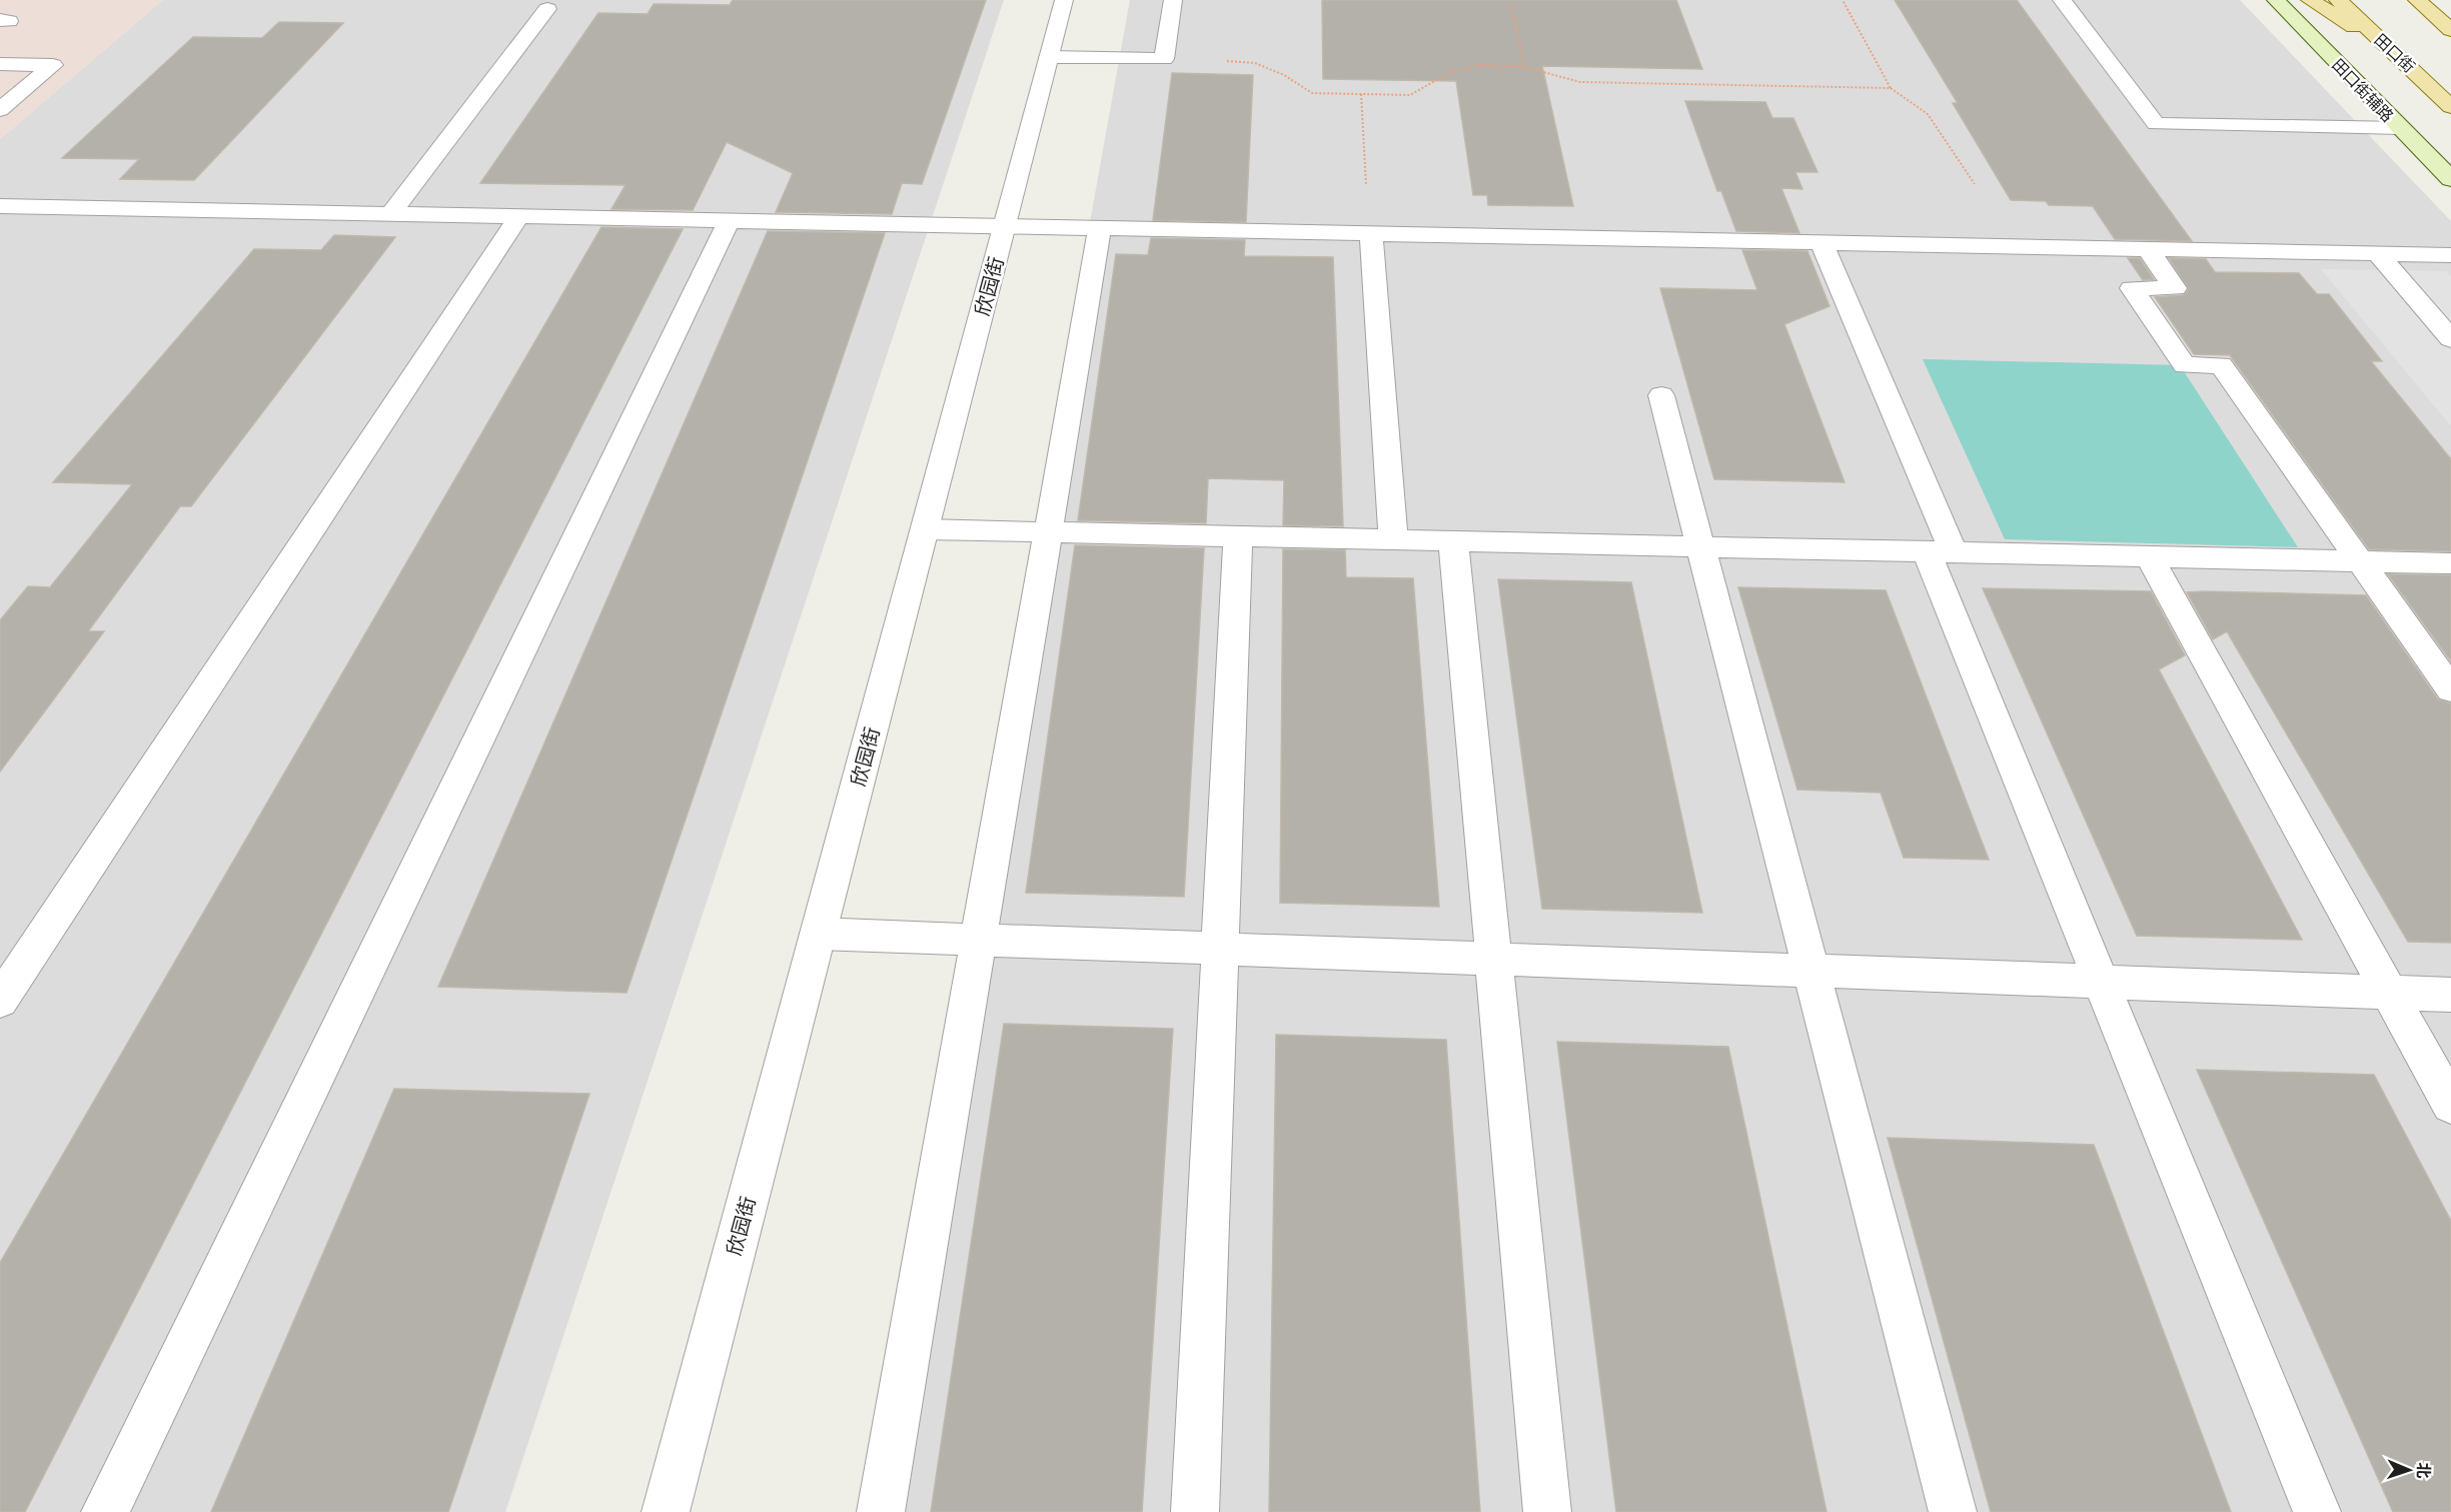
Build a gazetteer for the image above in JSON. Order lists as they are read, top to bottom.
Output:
{
  "streets": {
    "main road": ["田口街"],
    "street": ["田口街辅路", "欣园街"]
  },
  "north": "right"
}
